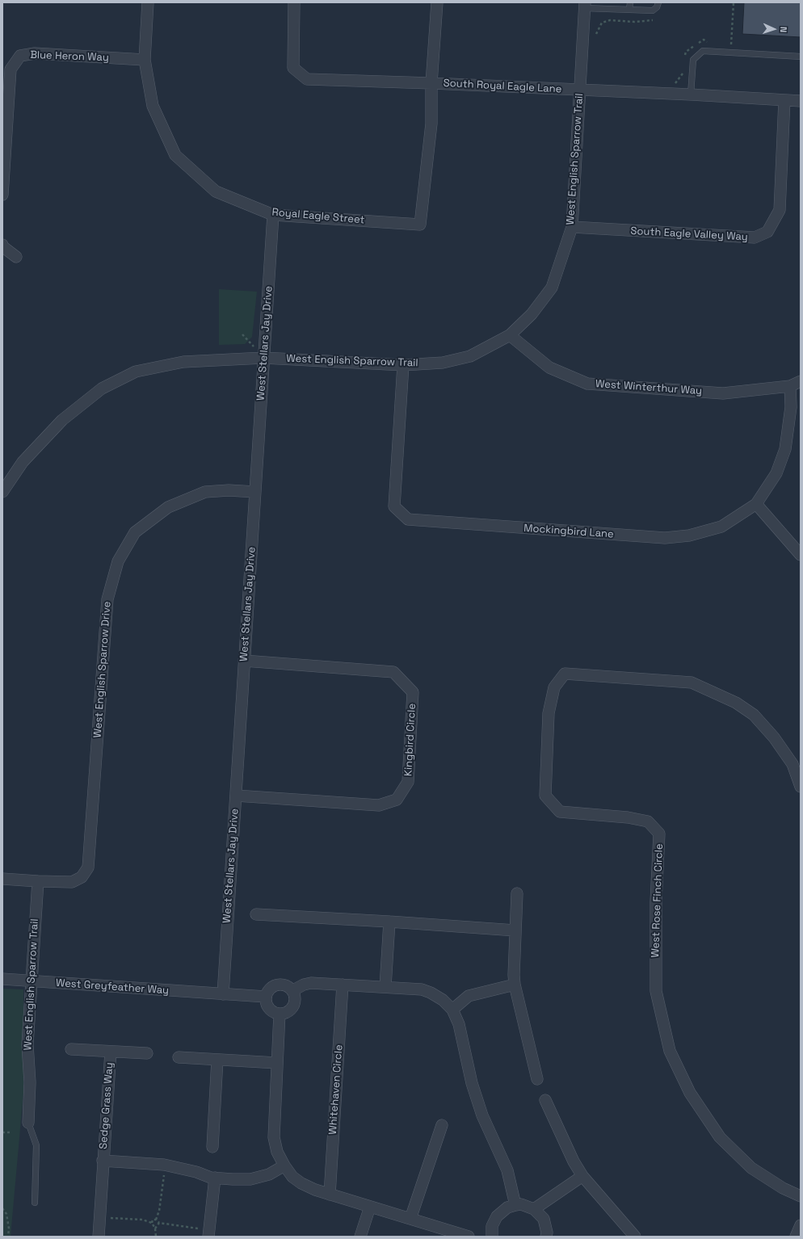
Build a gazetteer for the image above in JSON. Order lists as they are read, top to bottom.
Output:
{
  "streets": {
    "street": [
      "Blue Heron Way",
      "South Royal Eagle Lane",
      "West English Sparrow Trail",
      "Royal Eagle Street",
      "South Eagle Valley Way",
      "West Stellars Jay Drive",
      "West Winterthur Way",
      "Mockingbird Lane",
      "West English Sparrow Drive",
      "Kingbird Circle",
      "West Rose Finch Circle",
      "West Greyfeather Way",
      "Whitehaven Circle",
      "Sedge Grass Way"
    ]
  },
  "crossings": [
    ["Blue Heron Way", "Royal Eagle Street"],
    ["South Royal Eagle Lane", "West English Sparrow Trail"],
    ["South Royal Eagle Lane", "Royal Eagle Street"],
    ["South Royal Eagle Lane", "South Eagle Valley Way"],
    ["West English Sparrow Trail", "South Eagle Valley Way"],
    ["West English Sparrow Trail", "West Stellars Jay Drive"],
    ["West English Sparrow Trail", "West Winterthur Way"],
    ["West English Sparrow Trail", "Mockingbird Lane"],
    ["West English Sparrow Trail", "West English Sparrow Drive"],
    ["West English Sparrow Trail", "West Greyfeather Way"],
    ["Royal Eagle Street", "West Stellars Jay Drive"],
    ["West Stellars Jay Drive", "West English Sparrow Drive"],
    ["West Stellars Jay Drive", "Kingbird Circle"],
    ["West Stellars Jay Drive", "West Greyfeather Way"],
    ["West Winterthur Way", "Mockingbird Lane"]
  ],
  "north": "right"
}
